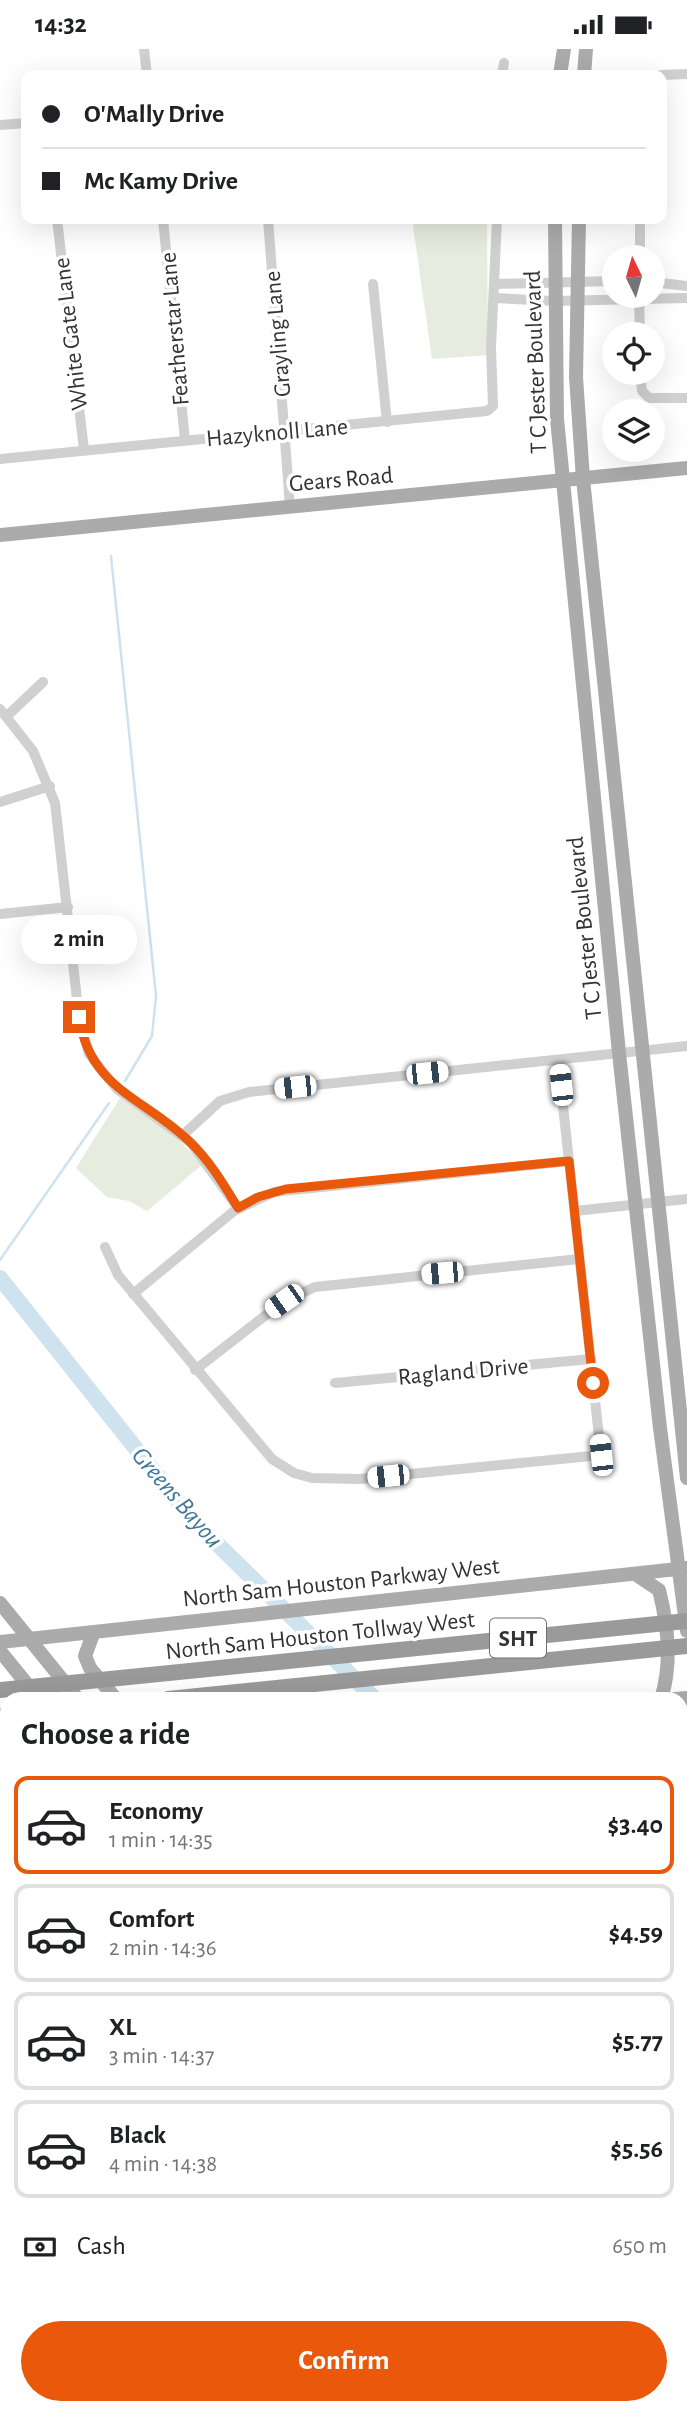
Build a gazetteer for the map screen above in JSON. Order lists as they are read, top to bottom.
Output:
{
  "streets": {
    "highway": ["North Sam Houston Tollway West", "SHT"],
    "main road": ["T C Jester Boulevard", "Gears Road", "North Sam Houston Parkway West"],
    "street": [
      "Featherstar Lane",
      "White Gate Lane",
      "Grayling Lane",
      "Hazyknoll Lane",
      "Ragland Drive"
    ]
  },
  "crossings": [
    ["Featherstar Lane", "Hazyknoll Lane"],
    ["White Gate Lane", "Hazyknoll Lane"],
    ["Grayling Lane", "Hazyknoll Lane"],
    ["Grayling Lane", "Gears Road"],
    ["T C Jester Boulevard", "Gears Road"],
    ["T C Jester Boulevard", "North Sam Houston Parkway West"]
  ],
  "water": ["Greens Bayou"],
  "north": "top",
  "page": {
    "status": "14:32",
    "banner": ["O'Mally Drive", "Mc Kamy Drive"],
    "bubble": "2 min",
    "heading": "Choose a ride",
    "list": [
      {
        "name": "Economy",
        "note": "1 min · 14:35",
        "value": "$3.40"
      },
      {
        "name": "Comfort",
        "note": "2 min · 14:36",
        "value": "$4.59"
      },
      {
        "name": "XL",
        "note": "3 min · 14:37",
        "value": "$5.77"
      },
      {
        "name": "Black",
        "note": "4 min · 14:38",
        "value": "$5.56"
      }
    ],
    "pay": ["Cash", "650 m"],
    "buttons": "Confirm"
  }
}
